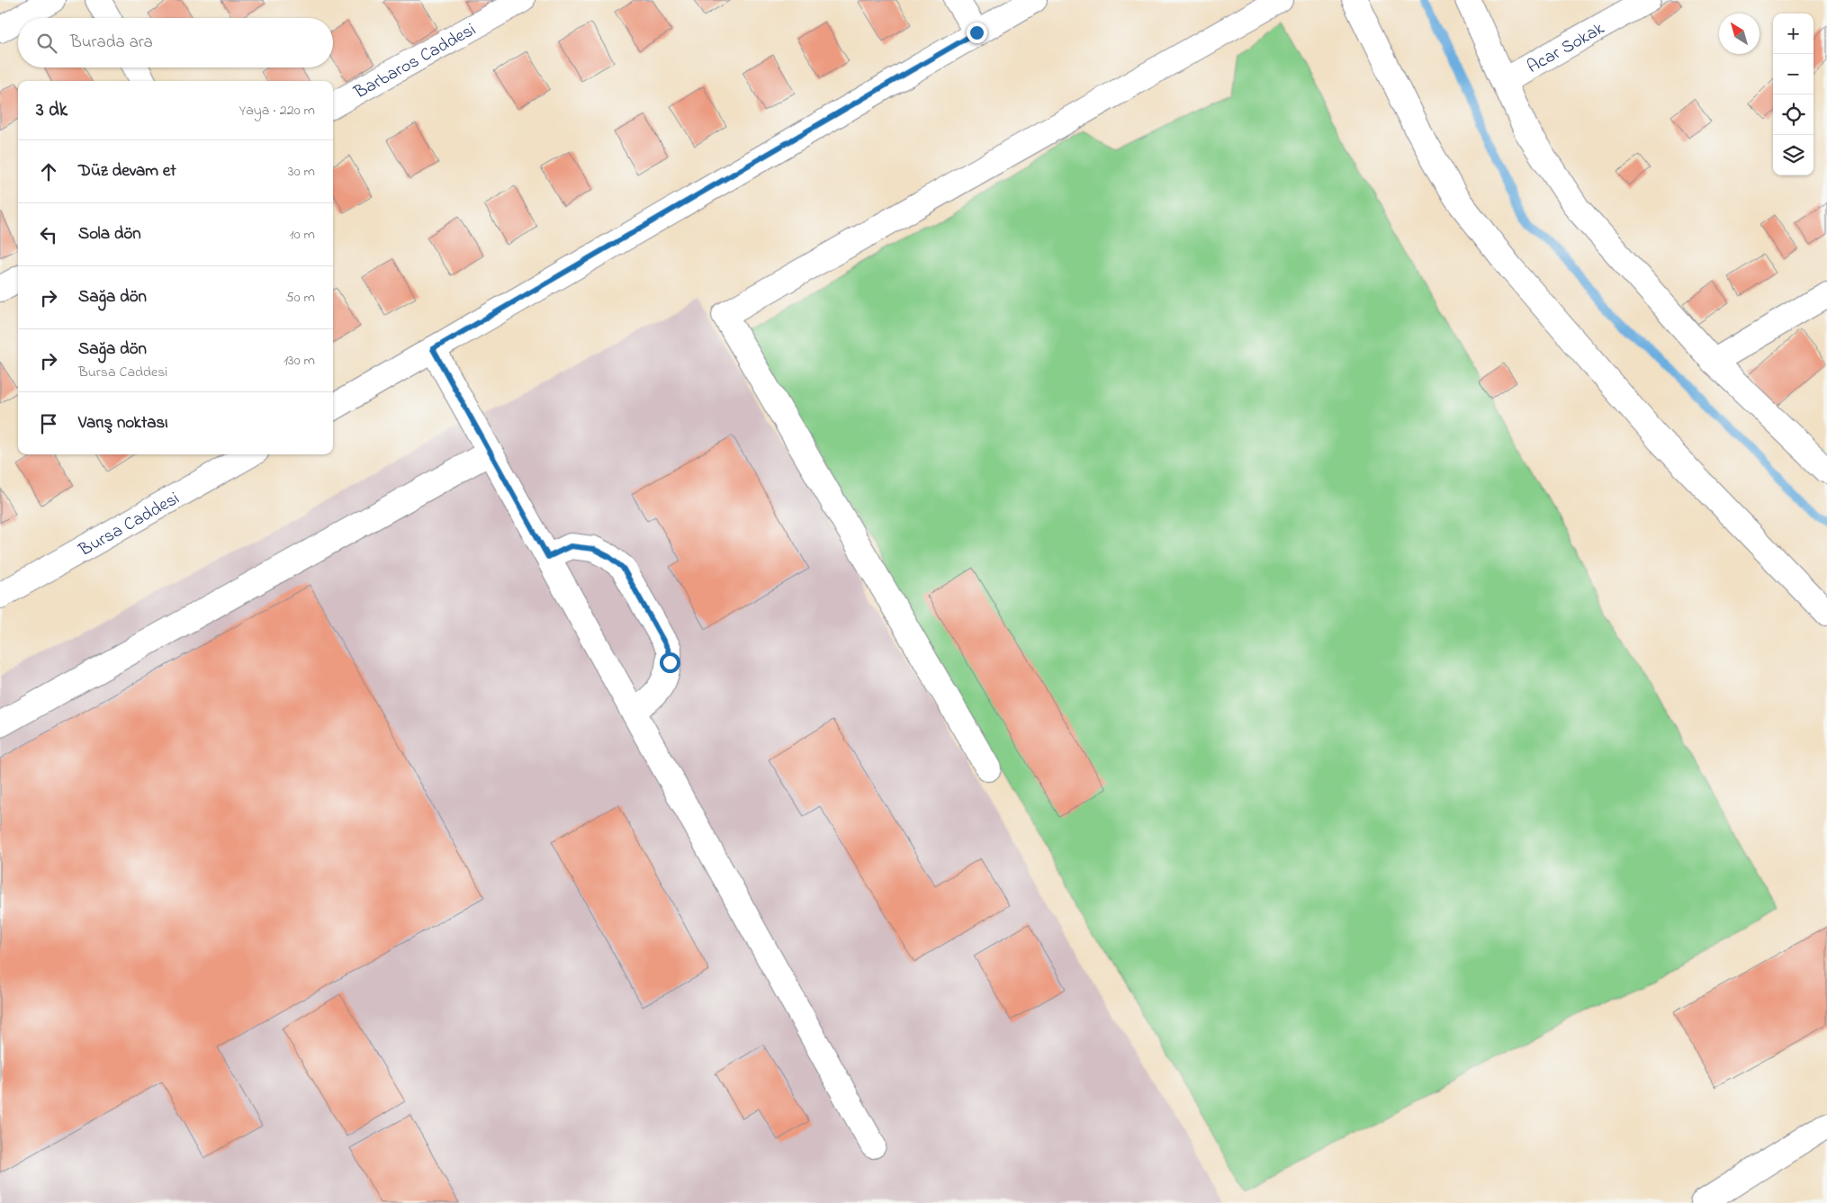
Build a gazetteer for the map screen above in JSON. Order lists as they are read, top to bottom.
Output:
{
  "streets": {
    "street": ["Acar Sokak", "Barbaros Caddesi", "Bursa Caddesi"]
  },
  "north": "top left",
  "page": {
    "map_buttons": ["+", "−"],
    "search": "Burada ara",
    "heading": ["3 dk", "Yaya · 220 m"],
    "list": [
      ["Düz devam et", "30 m"],
      ["Sola dön", "10 m"],
      ["Sağa dön", "50 m"],
      ["Sağa dön", "Bursa Caddesi", "130 m"],
      "Varış noktası"
    ]
  }
}
